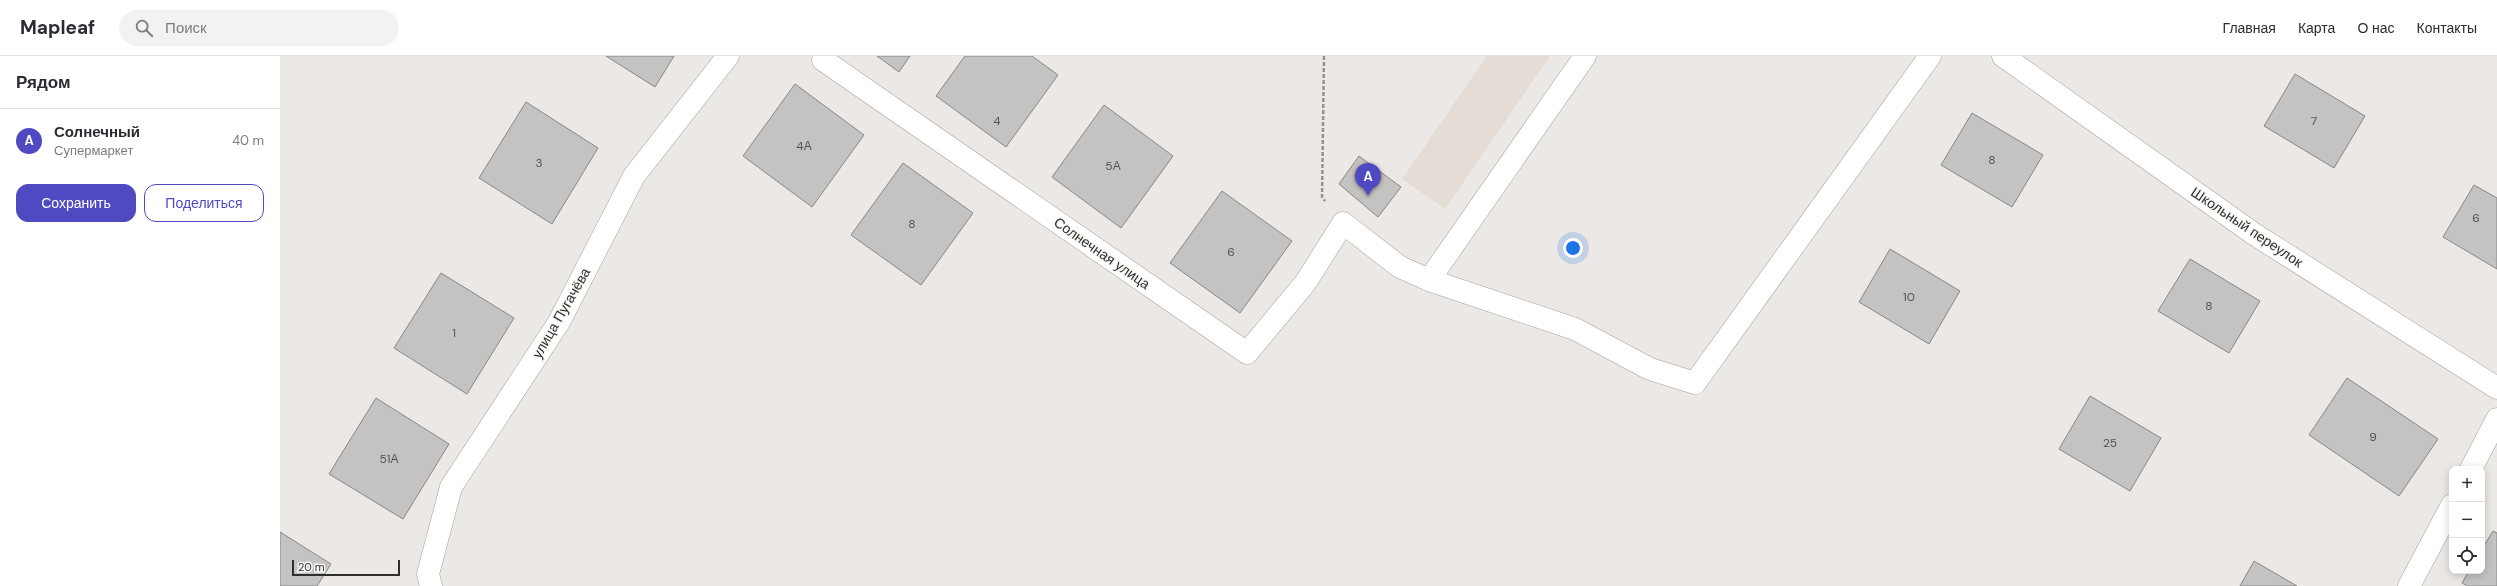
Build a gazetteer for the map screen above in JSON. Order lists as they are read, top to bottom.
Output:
{
  "streets": {
    "street": ["Школьный переулок", "Солнечная улица", "улица Пугачёва"]
  },
  "house_numbers": [
    "4",
    "7",
    "4А",
    "8",
    "3",
    "5А",
    "6",
    "8",
    "6",
    "10",
    "8",
    "1",
    "9",
    "25",
    "51А"
  ],
  "scale_bar": "20 m",
  "page": {
    "header": "Mapleaf",
    "search": "Поиск",
    "nav": [
      "Главная",
      "Карта",
      "О нас",
      "Контакты"
    ],
    "heading": "Рядом",
    "list": [
      {
        "mark": "A",
        "name": "Солнечный",
        "note": "Супермаркет",
        "value": "40 m"
      }
    ],
    "pins": "A",
    "buttons": ["Сохранить", "Поделиться"],
    "map_buttons": ["+", "−"],
    "scale": "20 m"
  }
}
